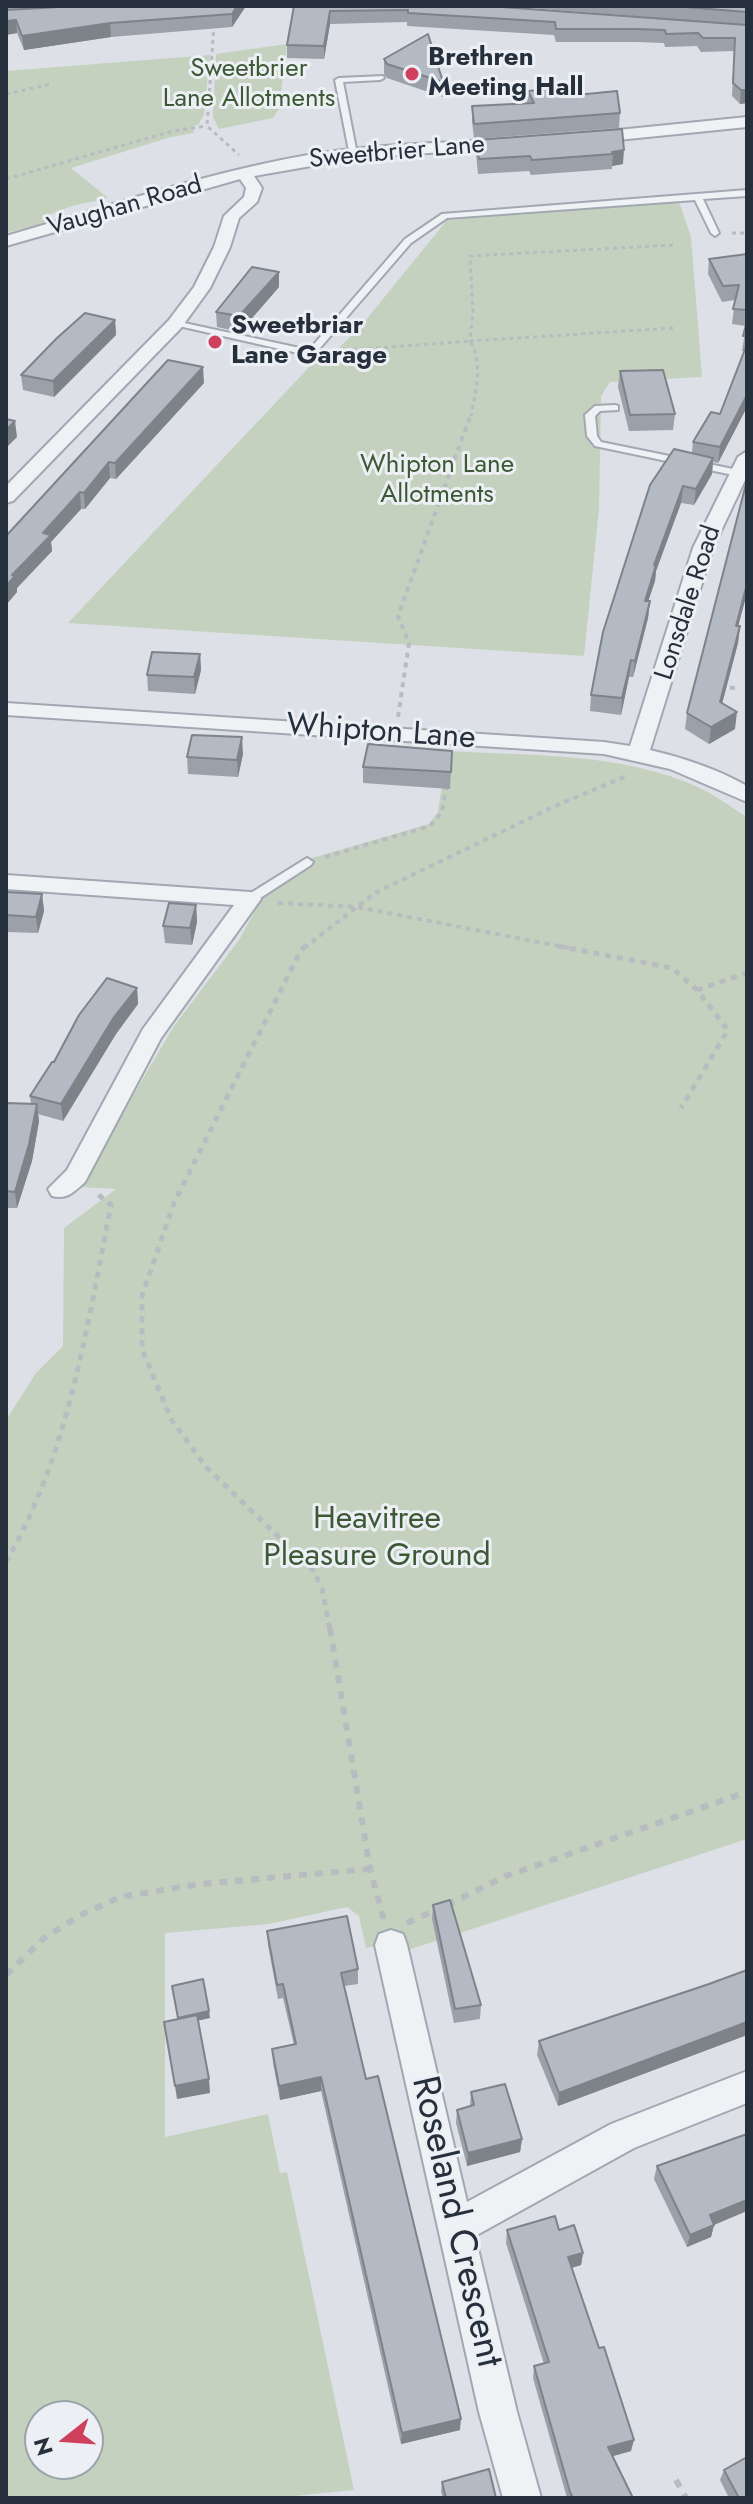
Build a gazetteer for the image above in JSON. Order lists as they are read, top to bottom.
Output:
{
  "streets": {
    "street": [
      "Sweetbrier Lane",
      "Vaughan Road",
      "Lonsdale Road",
      "Whipton Lane",
      "Roseland Crescent"
    ]
  },
  "crossings": [
    ["Sweetbrier Lane", "Vaughan Road"],
    ["Lonsdale Road", "Whipton Lane"]
  ],
  "parks": ["Sweetbrier Lane Allotments", "Whipton Lane Allotments", "Heavitree Pleasure Ground"],
  "places": ["Brethren Meeting Hall", "Sweetbriar Lane Garage"],
  "north": "left"
}
